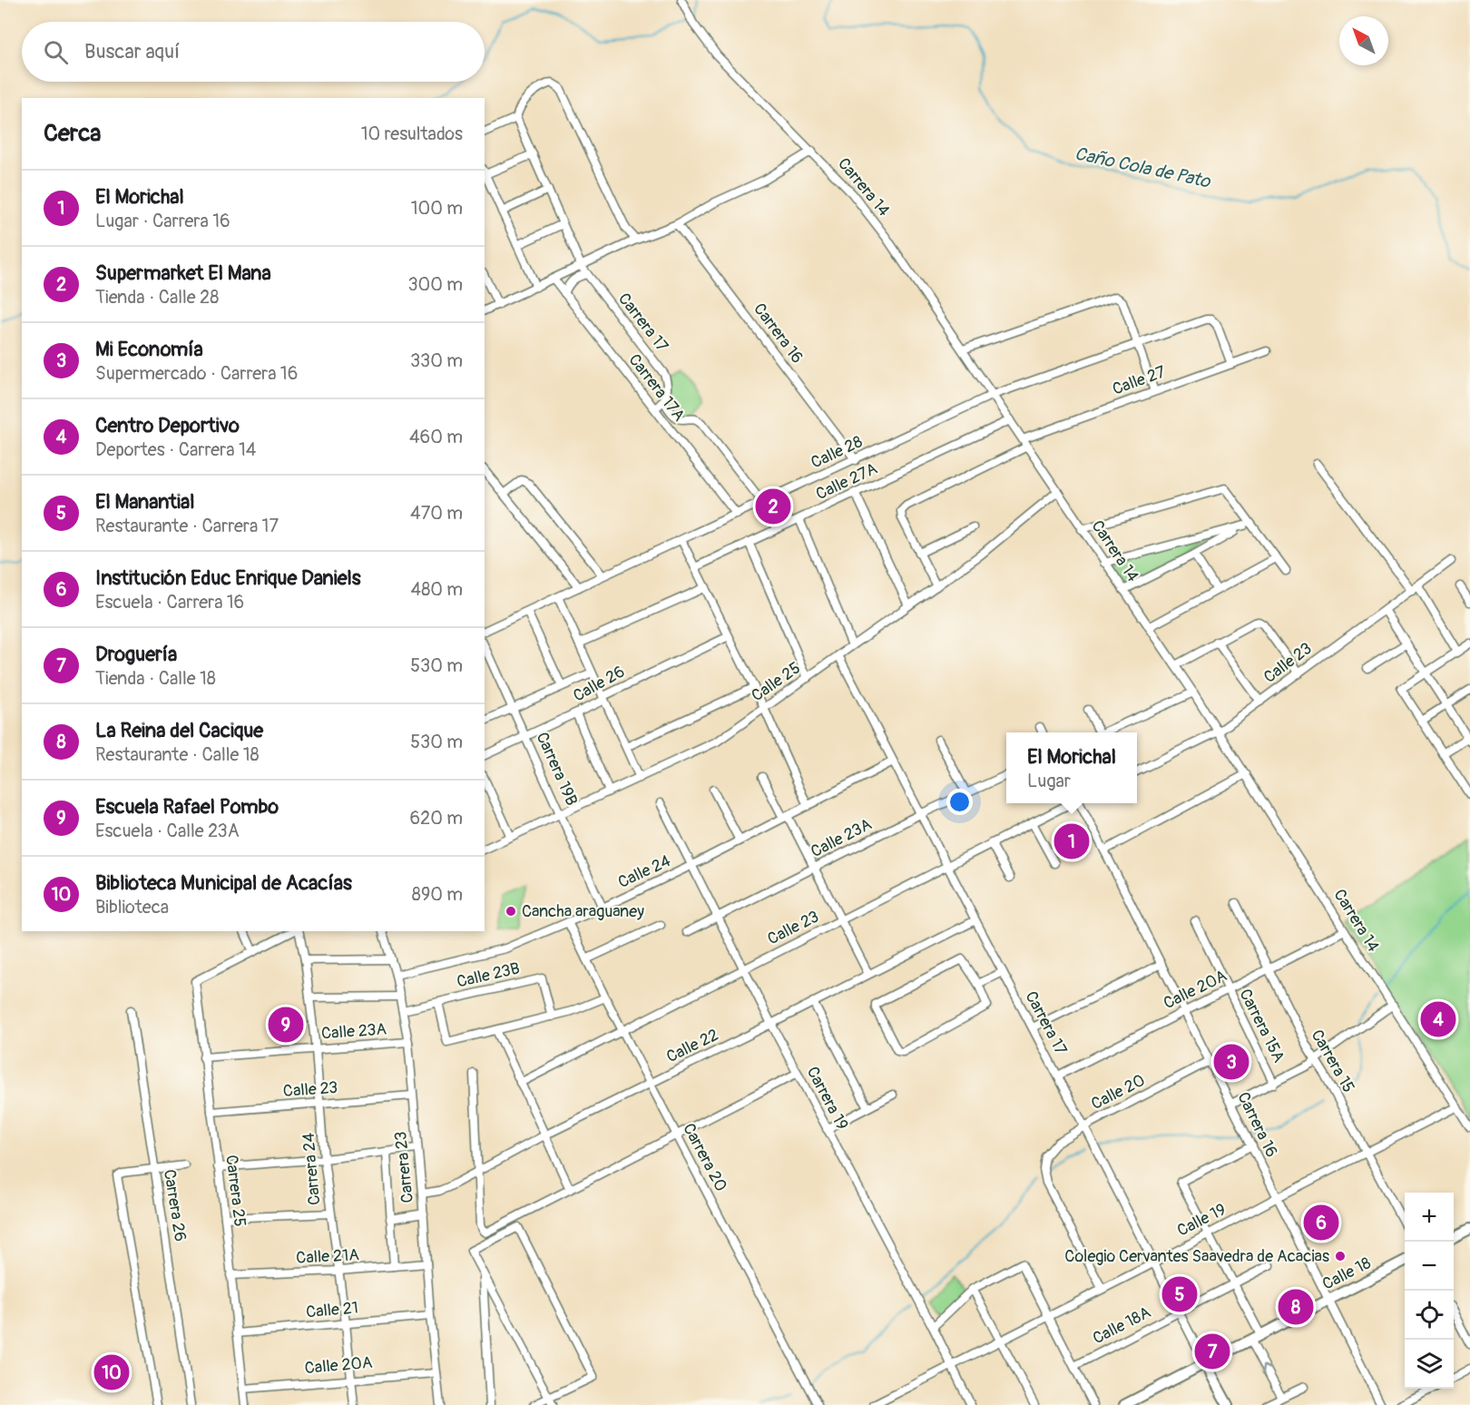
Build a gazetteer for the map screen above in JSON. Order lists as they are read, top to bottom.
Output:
{
  "streets": {
    "street": [
      "Carrera 14",
      "Carrera 17",
      "Carrera 16",
      "Calle 27",
      "Carrera 17A",
      "Calle 28",
      "Calle 27A",
      "Calle 23",
      "Calle 25",
      "Calle 26",
      "Carrera 19B",
      "Calle 23A",
      "Calle 24",
      "Calle 23B",
      "Calle 20A",
      "Carrera 15A",
      "Calle 22",
      "Carrera 15",
      "Calle 20",
      "Carrera 19",
      "Carrera 20",
      "Carrera 23",
      "Carrera 24",
      "Carrera 25",
      "Carrera 26",
      "Calle 19",
      "Calle 21A",
      "Calle 18",
      "Calle 21",
      "Calle 18A"
    ]
  },
  "crossings": [
    ["Carrera 14", "Calle 27"],
    ["Carrera 14", "Calle 28"],
    ["Carrera 14", "Calle 27A"],
    ["Carrera 14", "Calle 23"],
    ["Carrera 14", "Calle 25"],
    ["Carrera 14", "Calle 20A"],
    ["Carrera 14", "Calle 19"],
    ["Carrera 17", "Calle 23"],
    ["Carrera 17", "Calle 25"],
    ["Carrera 17", "Calle 23A"],
    ["Carrera 17", "Calle 24"],
    ["Carrera 17", "Calle 20A"],
    ["Carrera 17", "Calle 22"],
    ["Carrera 17", "Calle 20"],
    ["Carrera 17", "Calle 19"],
    ["Carrera 17", "Calle 18"],
    ["Carrera 17", "Calle 18A"],
    ["Carrera 16", "Calle 28"],
    ["Carrera 16", "Calle 20A"],
    ["Carrera 16", "Calle 20"],
    ["Carrera 16", "Calle 19"],
    ["Carrera 16", "Calle 18"],
    ["Calle 27", "Calle 28"],
    ["Carrera 17A", "Calle 28"],
    ["Calle 23", "Carrera 19"],
    ["Calle 23", "Carrera 20"],
    ["Calle 23", "Carrera 23"],
    ["Calle 23", "Carrera 24"],
    ["Calle 23", "Carrera 25"],
    ["Calle 25", "Carrera 19B"],
    ["Calle 26", "Carrera 19B"],
    ["Carrera 19B", "Calle 24"],
    ["Calle 23A", "Carrera 19"],
    ["Calle 23A", "Carrera 23"],
    ["Calle 23A", "Carrera 24"],
    ["Calle 23A", "Carrera 25"],
    ["Calle 24", "Carrera 19"],
    ["Calle 24", "Carrera 20"],
    ["Calle 24", "Carrera 23"],
    ["Calle 23B", "Carrera 23"],
    ["Calle 20A", "Carrera 15A"],
    ["Calle 20A", "Carrera 15"],
    ["Calle 20A", "Carrera 23"],
    ["Calle 20A", "Carrera 24"],
    ["Calle 20A", "Carrera 25"],
    ["Calle 22", "Carrera 19"],
    ["Calle 22", "Carrera 20"],
    ["Calle 22", "Carrera 23"],
    ["Carrera 15", "Calle 19"],
    ["Calle 20", "Calle 19"],
    ["Carrera 19", "Calle 19"],
    ["Carrera 23", "Calle 21A"],
    ["Carrera 23", "Calle 21"],
    ["Carrera 24", "Calle 21A"],
    ["Carrera 24", "Calle 21"],
    ["Carrera 25", "Calle 21A"],
    ["Carrera 25", "Calle 21"]
  ],
  "water": ["Caño Cola de Pato"],
  "places": ["Cancha araguaney", "Colegio Cervantes Saavedra de Acacias"],
  "north": "top left",
  "page": {
    "search": "Buscar aquí",
    "heading": ["Cerca", "10 resultados"],
    "list": [
      {
        "mark": "1",
        "name": "El Morichal",
        "note": "Lugar · Carrera 16",
        "value": "100 m"
      },
      {
        "mark": "2",
        "name": "Supermarket El Mana",
        "note": "Tienda · Calle 28",
        "value": "300 m"
      },
      {
        "mark": "3",
        "name": "Mi Economía",
        "note": "Supermercado · Carrera 16",
        "value": "330 m"
      },
      {
        "mark": "4",
        "name": "Centro Deportivo",
        "note": "Deportes · Carrera 14",
        "value": "460 m"
      },
      {
        "mark": "5",
        "name": "El Manantial",
        "note": "Restaurante · Carrera 17",
        "value": "470 m"
      },
      {
        "mark": "6",
        "name": "Institución Educ Enrique Daniels",
        "note": "Escuela · Carrera 16",
        "value": "480 m"
      },
      {
        "mark": "7",
        "name": "Droguería",
        "note": "Tienda · Calle 18",
        "value": "530 m"
      },
      {
        "mark": "8",
        "name": "La Reina del Cacique",
        "note": "Restaurante · Calle 18",
        "value": "530 m"
      },
      {
        "mark": "9",
        "name": "Escuela Rafael Pombo",
        "note": "Escuela · Calle 23A",
        "value": "620 m"
      },
      {
        "mark": "10",
        "name": "Biblioteca Municipal de Acacías",
        "note": "Biblioteca",
        "value": "890 m"
      }
    ],
    "pins": [
      "2",
      "1",
      "4",
      "9",
      "3",
      "6",
      "5",
      "8",
      "7",
      "10"
    ],
    "popup": ["El Morichal", "Lugar"],
    "map_buttons": ["+", "−"]
  }
}
